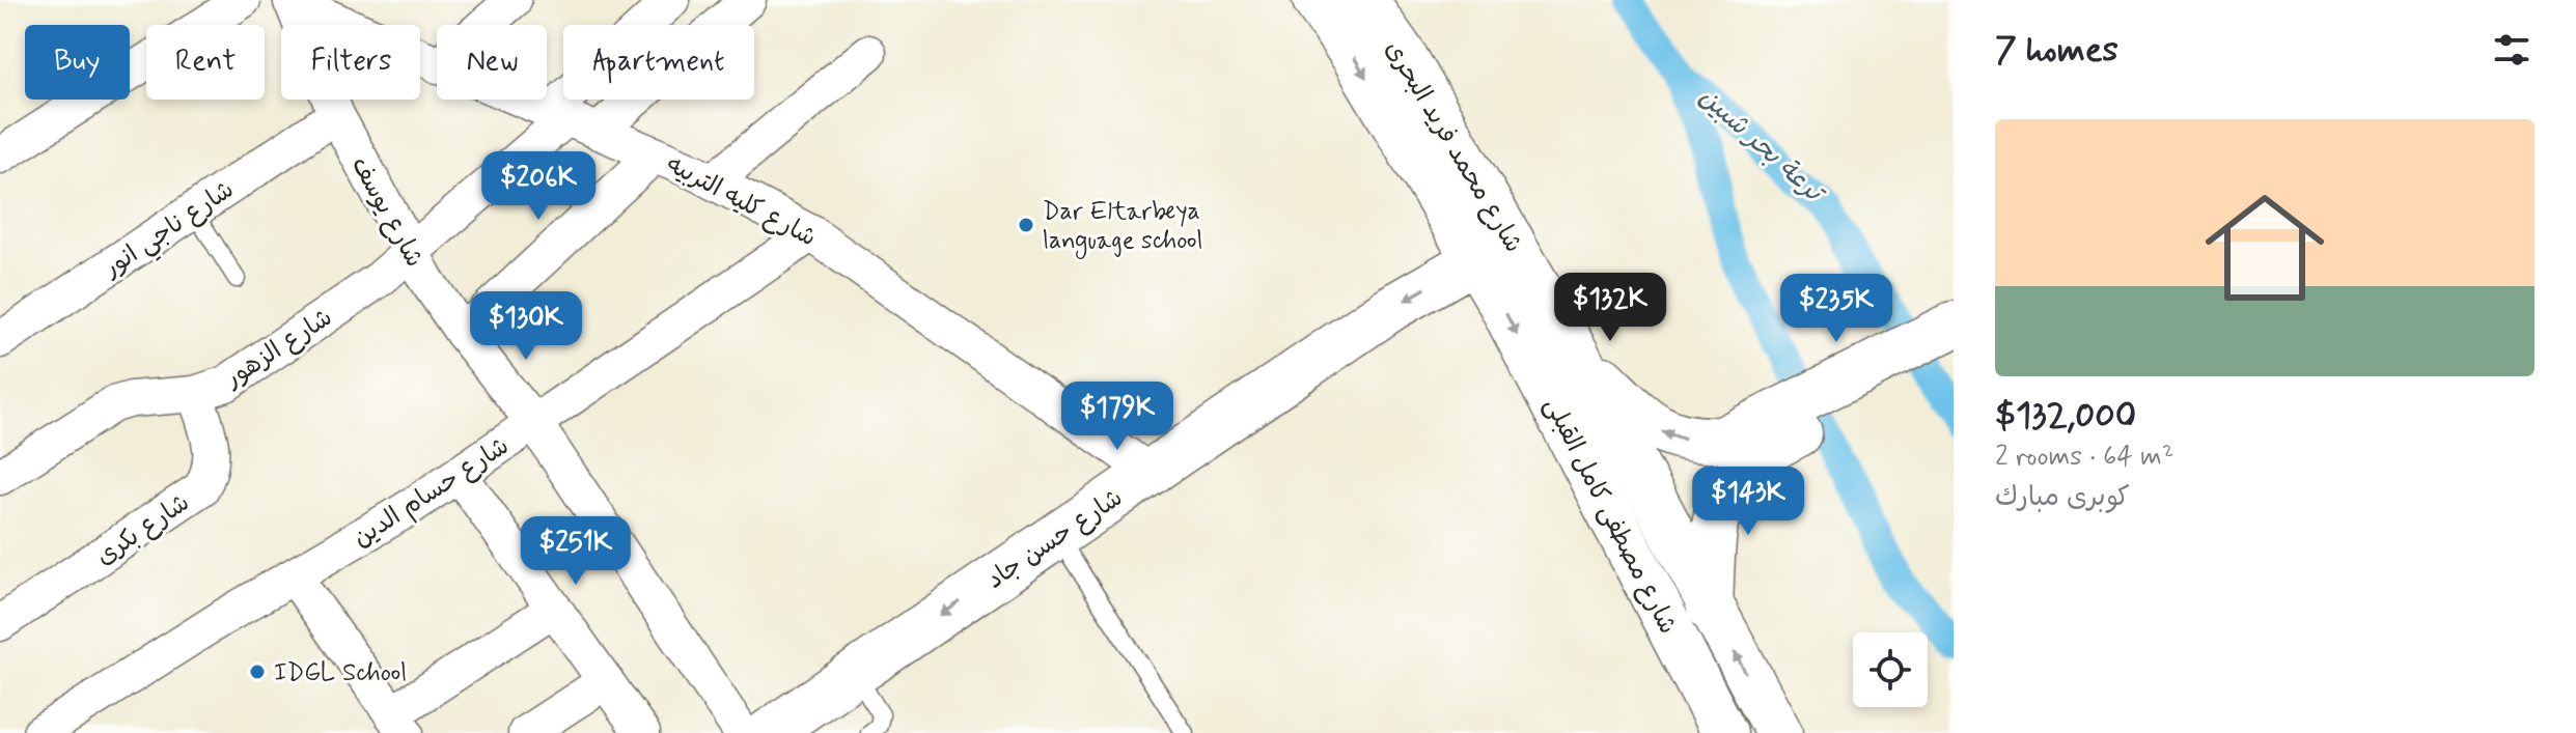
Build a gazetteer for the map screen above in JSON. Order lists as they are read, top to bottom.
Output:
{
  "streets": {
    "main road": ["شارع محمد فريد البحرى", "شارع مصطفى كامل القبلى", "شارع حسن جاد"],
    "street": [
      "شارع كليه التربيه",
      "شارع يوسف",
      "شارع ناجي انور",
      "شارع الزهور",
      "شارع حسام الدين",
      "شارع بكرى"
    ]
  },
  "crossings": [
    ["شارع محمد فريد البحرى", "شارع مصطفى كامل القبلى"],
    ["شارع محمد فريد البحرى", "شارع حسن جاد"],
    ["شارع كليه التربيه", "شارع يوسف"],
    ["شارع كليه التربيه", "شارع الزهور"],
    ["شارع كليه التربيه", "شارع حسام الدين"],
    ["شارع كليه التربيه", "شارع حسن جاد"],
    ["شارع يوسف", "شارع ناجي انور"],
    ["شارع يوسف", "شارع الزهور"],
    ["شارع يوسف", "شارع حسام الدين"],
    ["شارع الزهور", "شارع بكرى"],
    ["شارع مصطفى كامل القبلى", "شارع حسن جاد"]
  ],
  "one_way": ["شارع مصطفى كامل القبلى", "شارع حسن جاد"],
  "water": ["ترعة بحر شبين"],
  "places": ["Dar Eltarbeya language school", "IDGL School"],
  "page": {
    "heading": "7 homes",
    "chip": [
      "Buy",
      "Rent",
      "Filters",
      "New",
      "Apartment"
    ],
    "list": [
      {
        "name": "$132,000",
        "note": "2 rooms · 64 m² · كوبرى مبارك"
      }
    ],
    "price": [
      "$206K",
      "$132K",
      "$235K",
      "$130K",
      "$179K",
      "$143K",
      "$251K"
    ]
  }
}
